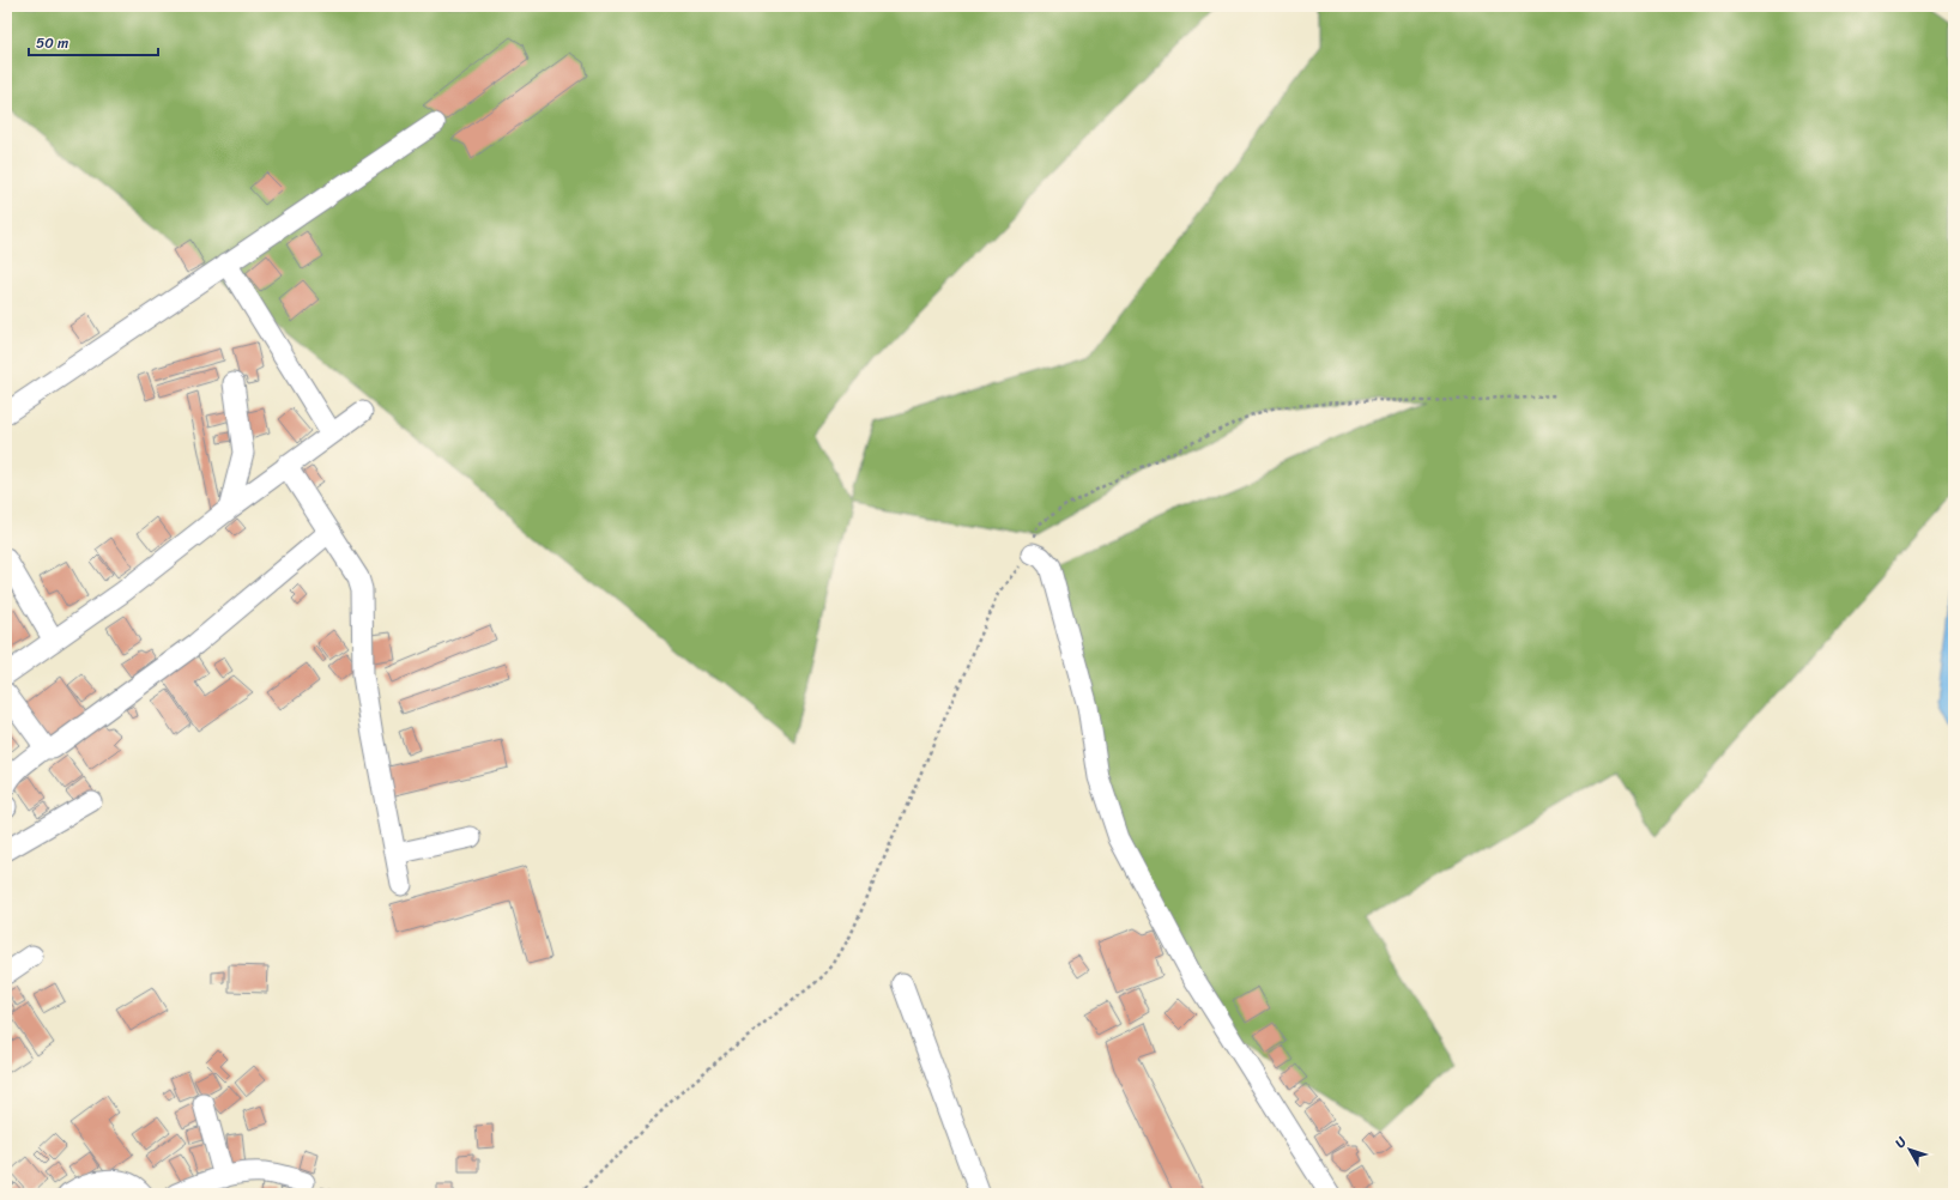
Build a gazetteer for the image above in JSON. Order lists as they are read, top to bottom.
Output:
{
  "scale_bar": "50 m",
  "north": "top left"
}
